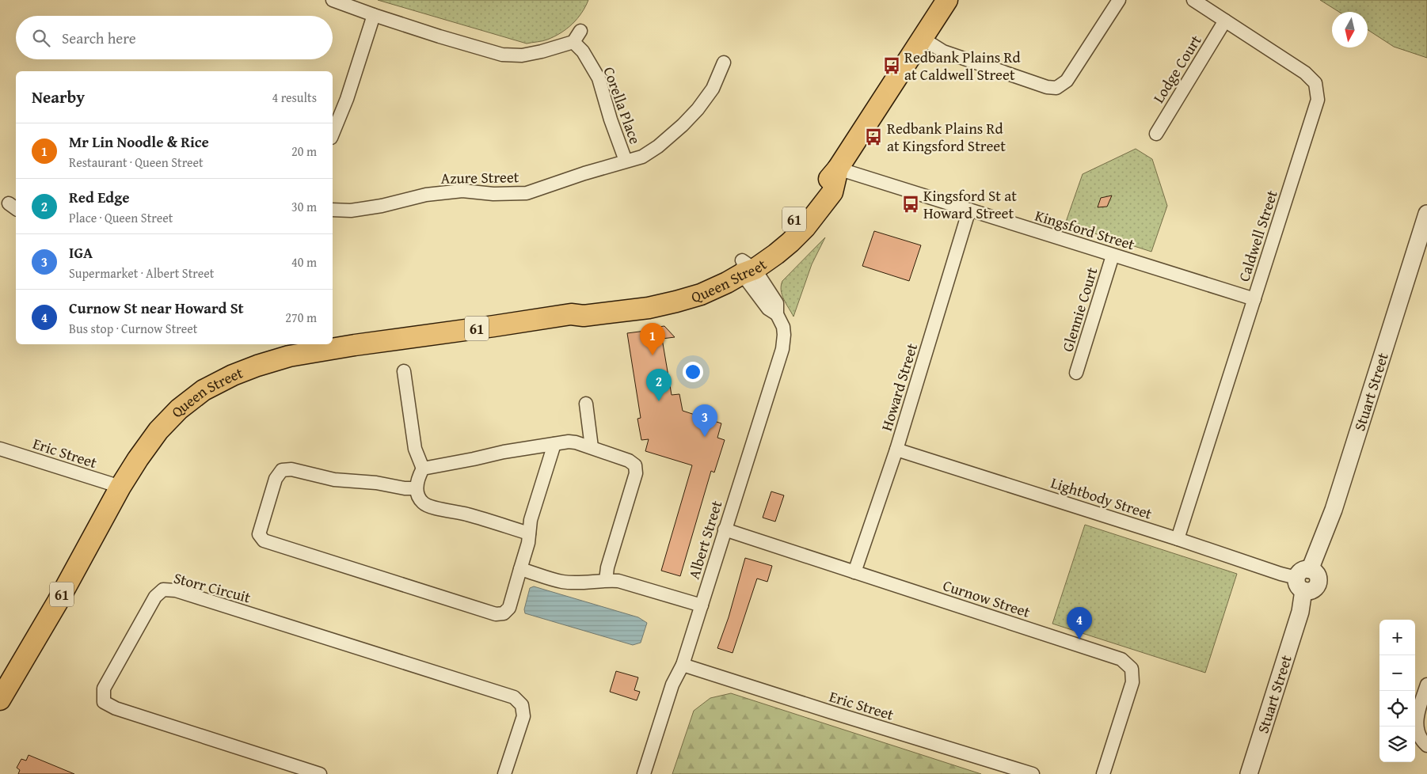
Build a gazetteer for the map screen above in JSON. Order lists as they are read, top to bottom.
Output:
{
  "streets": {
    "main road": ["61", "Queen Street"],
    "street": [
      "Lodge Court",
      "Corella Place",
      "Azure Street",
      "Kingsford Street",
      "Caldwell Street",
      "Glennie Court",
      "Howard Street",
      "Stuart Street",
      "Eric Street",
      "Lightbody Street",
      "Albert Street",
      "Storr Circuit",
      "Curnow Street"
    ]
  },
  "crossings": [
    ["Lodge Court", "Caldwell Street"],
    ["Corella Place", "Azure Street"],
    ["61", "Queen Street"],
    ["Kingsford Street", "Caldwell Street"],
    ["Kingsford Street", "Queen Street"],
    ["Kingsford Street", "Glennie Court"],
    ["Kingsford Street", "Howard Street"],
    ["Caldwell Street", "Lightbody Street"],
    ["Queen Street", "Eric Street"],
    ["Queen Street", "Albert Street"],
    ["Howard Street", "Lightbody Street"],
    ["Howard Street", "Curnow Street"],
    ["Stuart Street", "Lightbody Street"],
    ["Eric Street", "Albert Street"],
    ["Albert Street", "Curnow Street"]
  ],
  "places": {
    "bus stop": ["Redbank Plains Rd at Caldwell Street", "Redbank Plains Rd at Kingsford Street", "Kingsford St at Howard Street"]
  },
  "north": "bottom",
  "page": {
    "search": "Search here",
    "heading": ["Nearby", "4 results"],
    "list": [
      {
        "mark": "1",
        "name": "Mr Lin Noodle & Rice",
        "note": "Restaurant · Queen Street",
        "value": "20 m"
      },
      {
        "mark": "2",
        "name": "Red Edge",
        "note": "Place · Queen Street",
        "value": "30 m"
      },
      {
        "mark": "3",
        "name": "IGA",
        "note": "Supermarket · Albert Street",
        "value": "40 m"
      },
      {
        "mark": "4",
        "name": "Curnow St near Howard St",
        "note": "Bus stop · Curnow Street",
        "value": "270 m"
      }
    ],
    "pins": [
      "1",
      "2",
      "3",
      "4"
    ],
    "map_buttons": ["+", "−"]
  }
}
